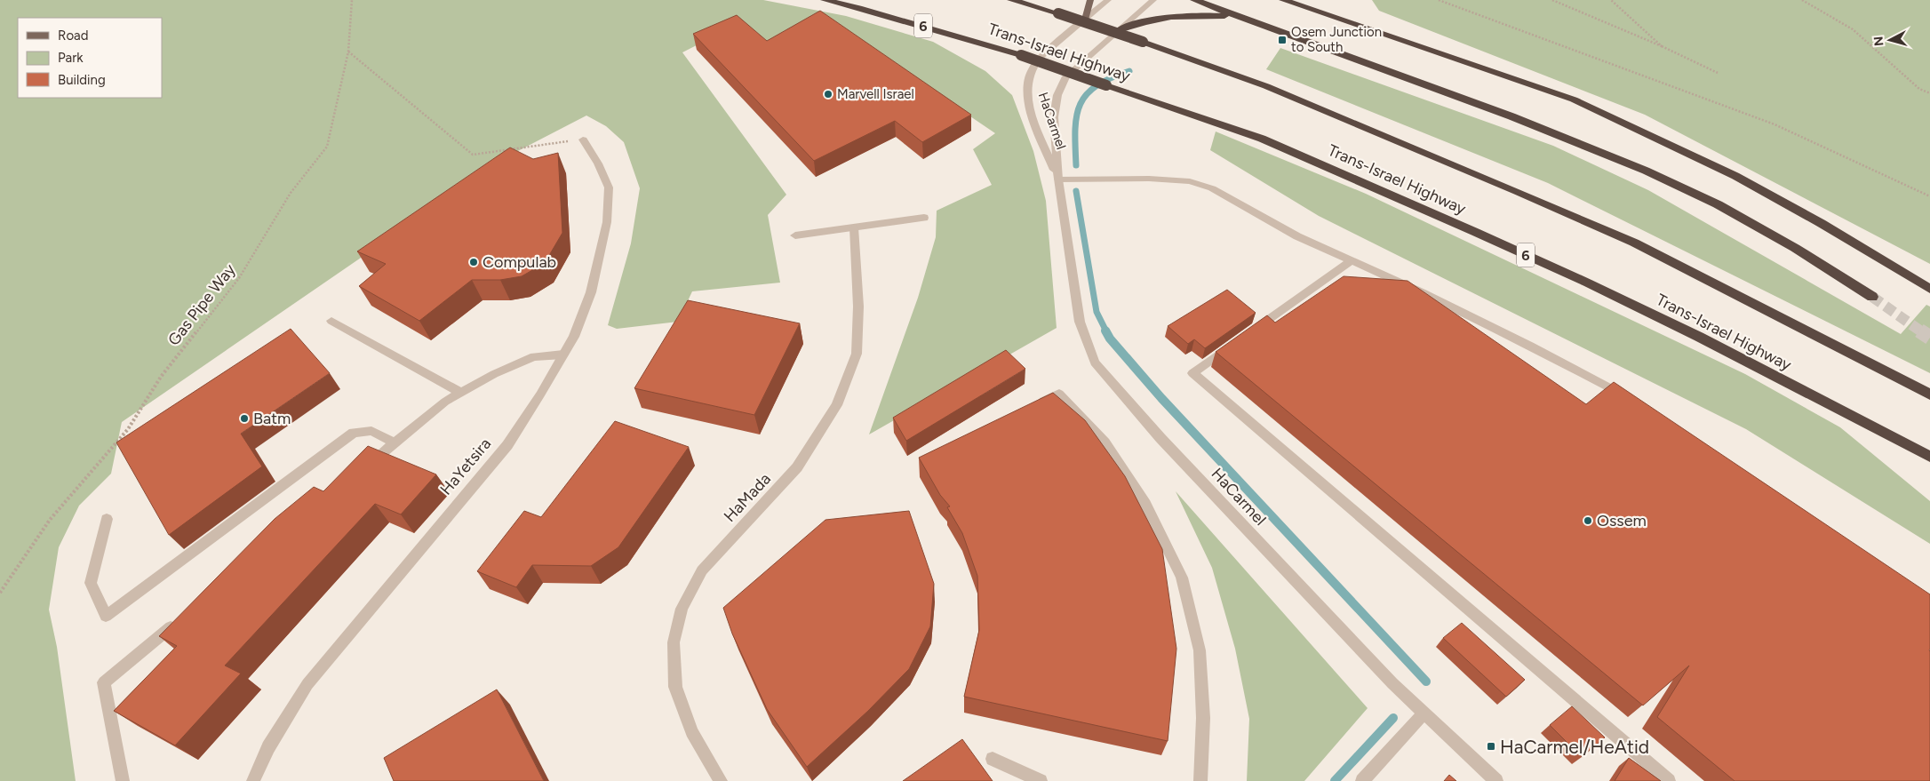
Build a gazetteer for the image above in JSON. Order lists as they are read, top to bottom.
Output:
{
  "streets": {
    "highway": ["6", "Trans-Israel Highway"],
    "street": ["HaCarmel", "HaYetsira", "HaMada"],
    "path": ["Gas Pipe Way"]
  },
  "places": {
    "transit": ["Osem Junction to South", "HaCarmel/HeAtid"],
    "other": [
      "Marvell Israel",
      "Compulab",
      "Batm",
      "Ossem"
    ]
  },
  "legend": ["Road", "Park", "Building"],
  "north": "left"
}
